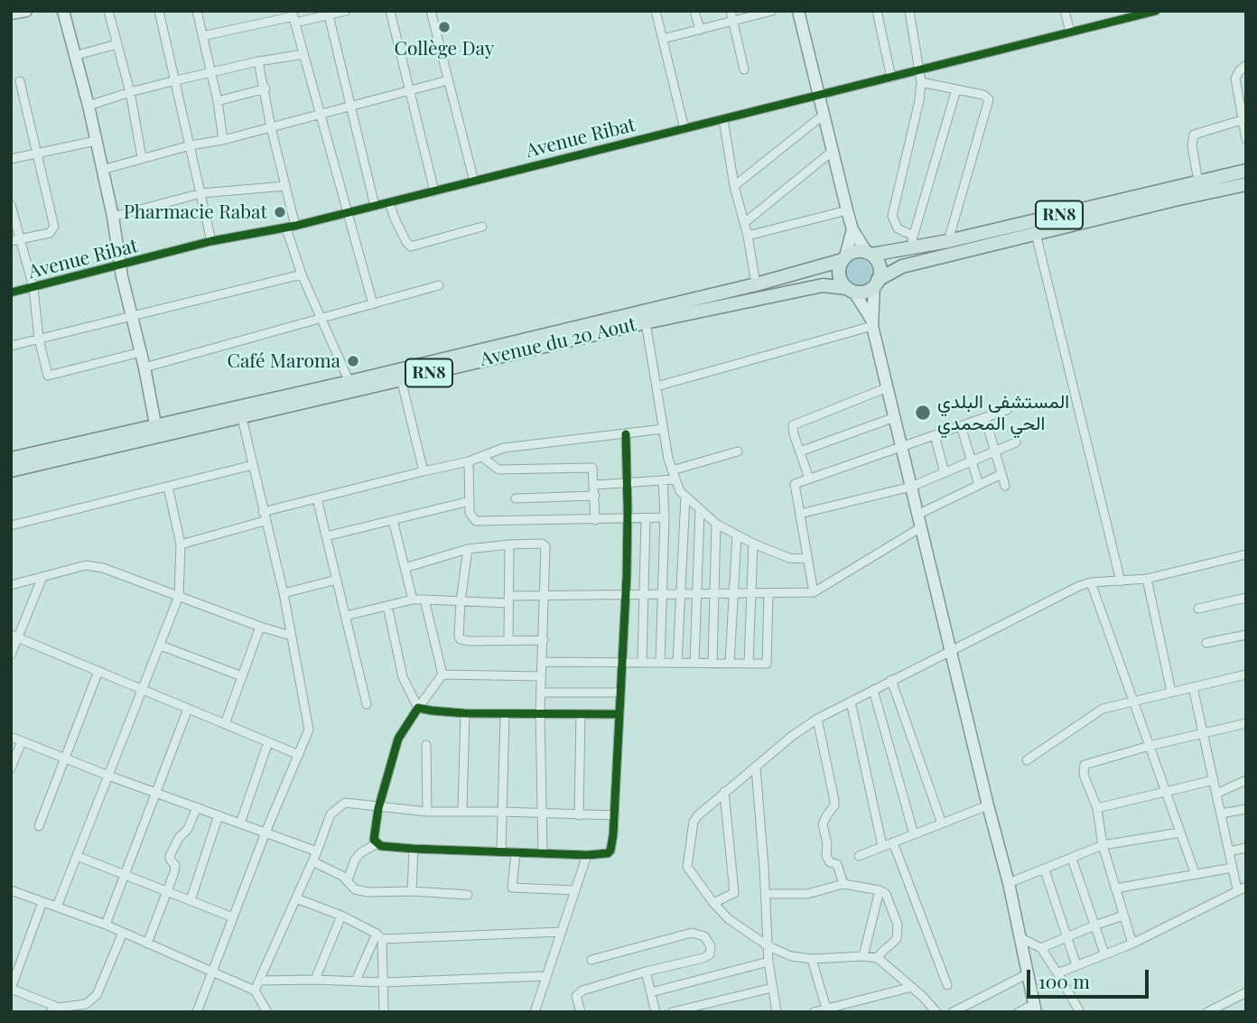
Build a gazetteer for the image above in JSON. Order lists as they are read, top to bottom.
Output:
{
  "streets": {
    "main road": ["RN8", "Avenue du 20 Aout"],
    "street": ["Avenue Ribat"]
  },
  "crossings": [
    ["RN8", "Avenue du 20 Aout"]
  ],
  "places": [
    "Collège Day",
    "Pharmacie Rabat",
    "Café Maroma",
    "المستشفى البلدي الحي المحمدي"
  ],
  "scale_bar": "100 m"
}
